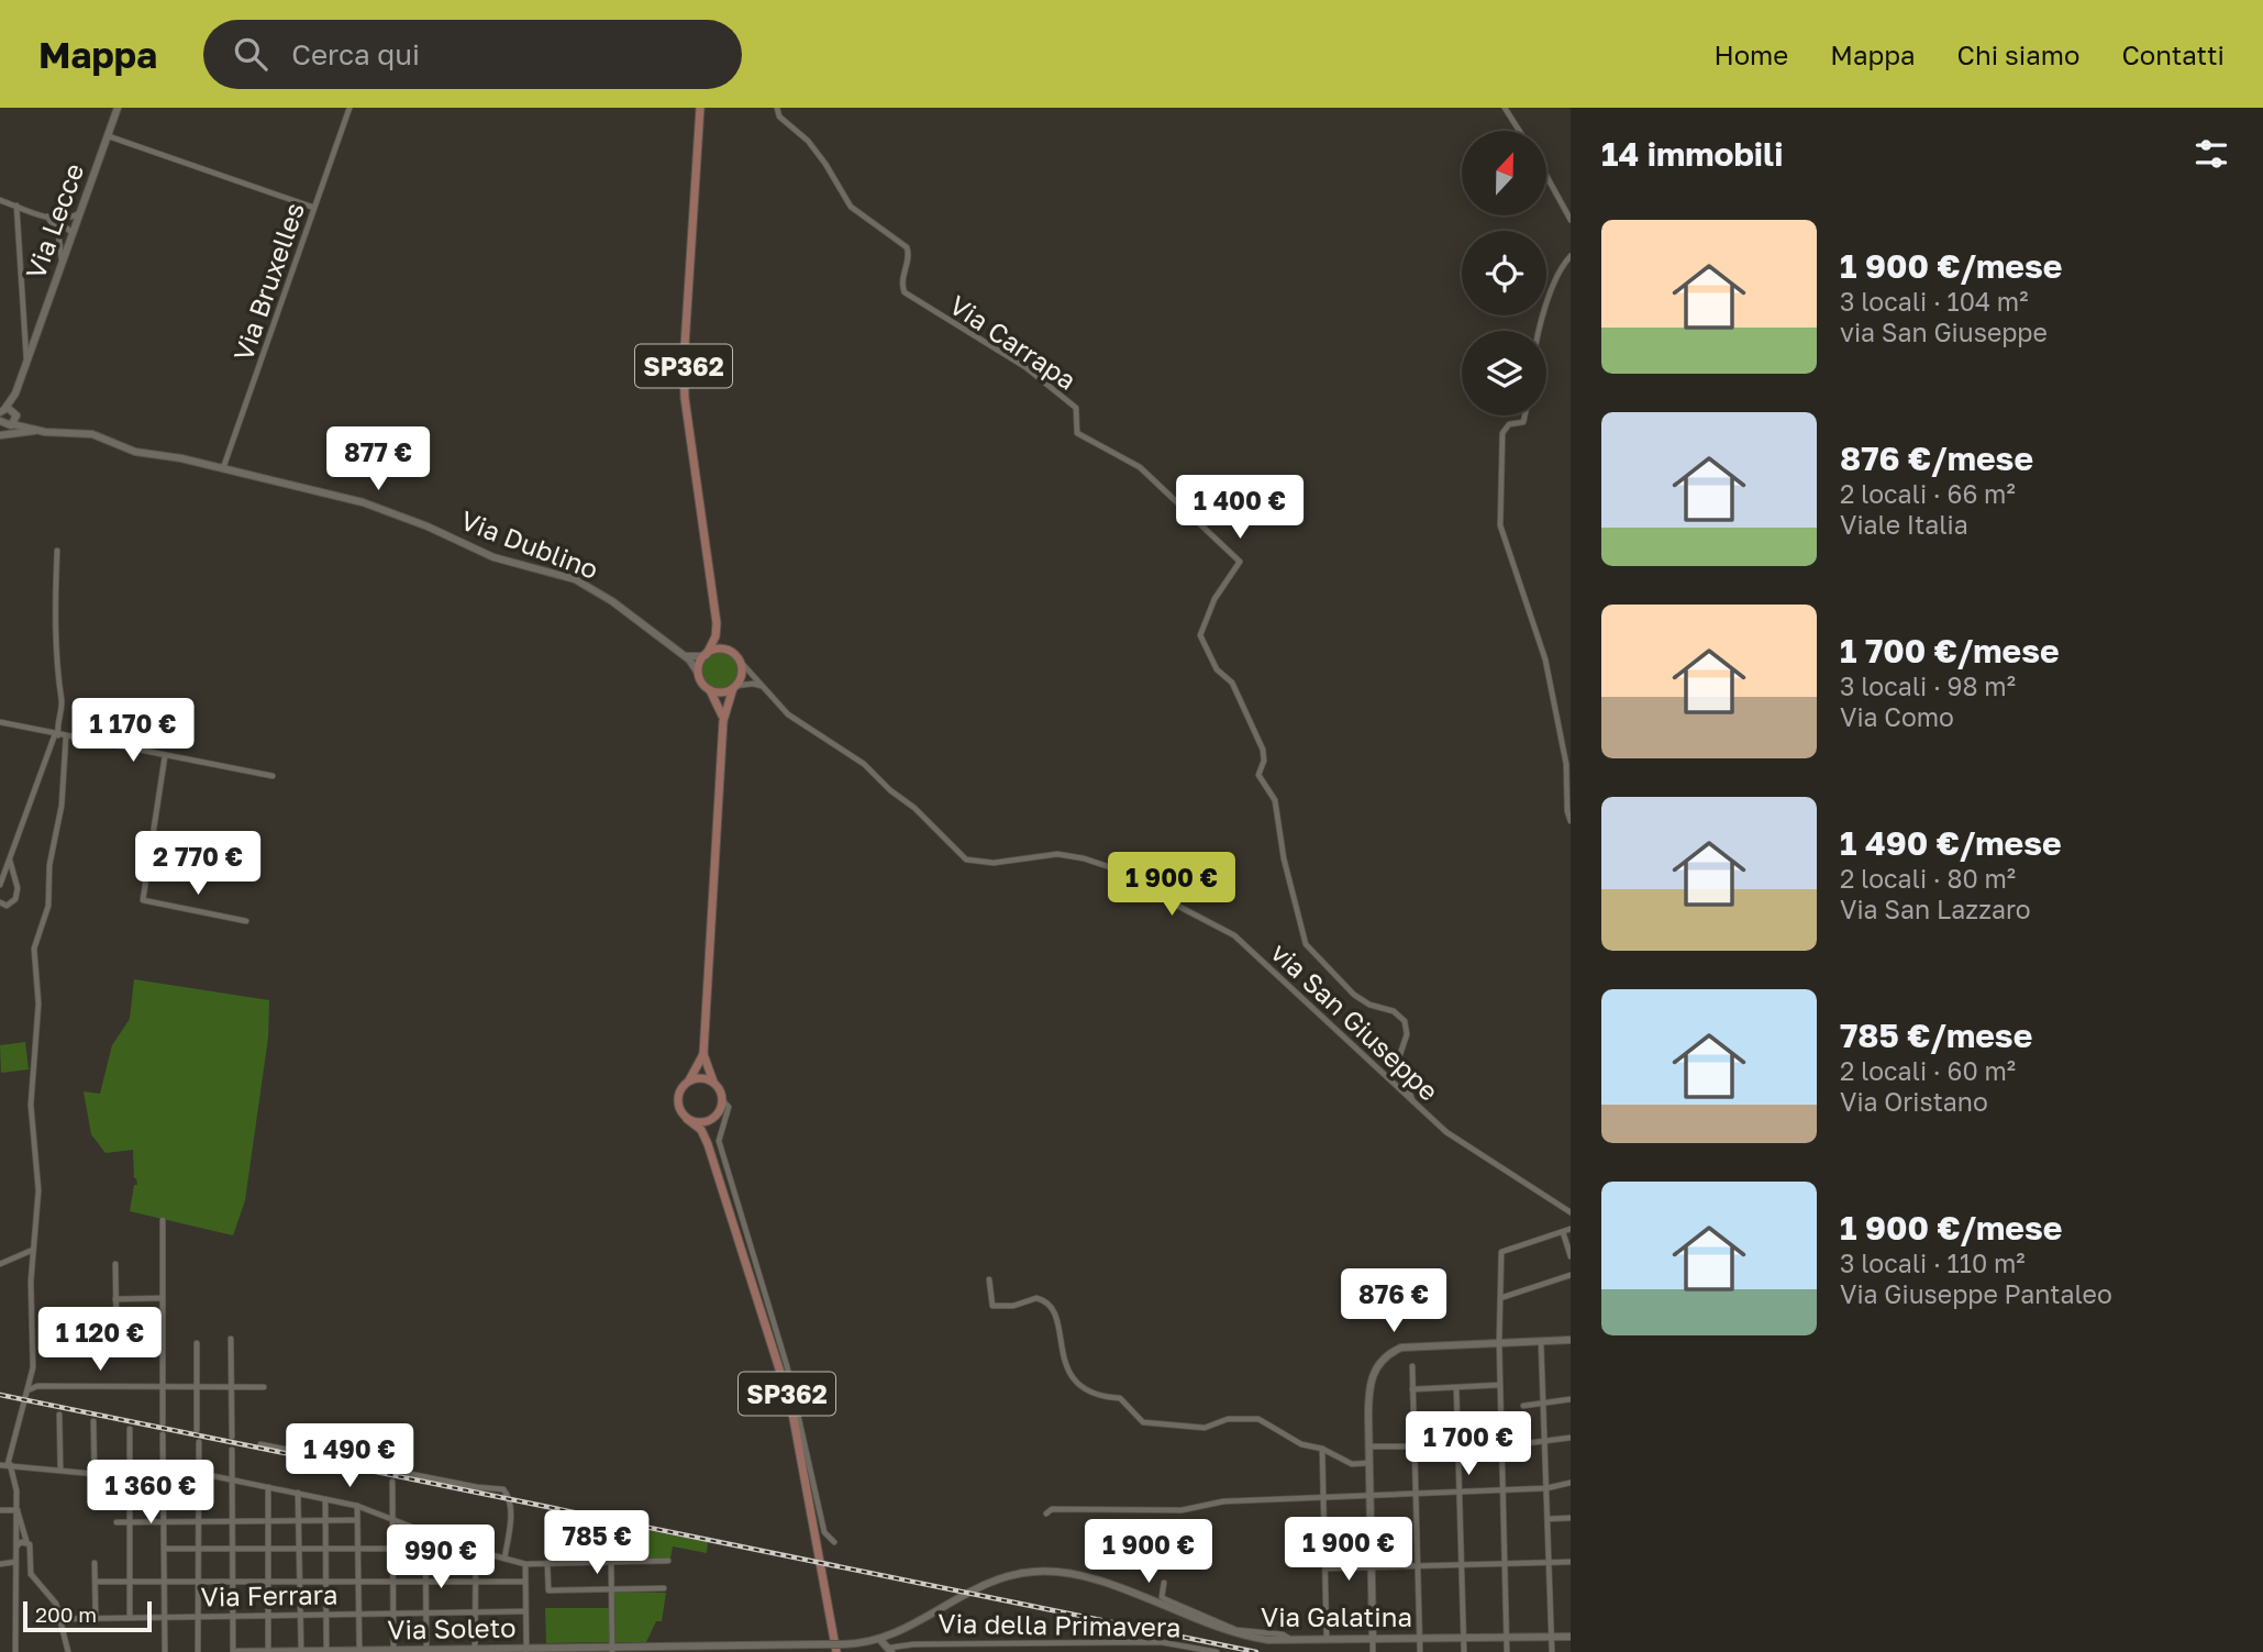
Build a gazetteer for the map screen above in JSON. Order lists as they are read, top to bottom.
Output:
{
  "streets": {
    "main road": ["SP362"],
    "street": [
      "Via Lecce",
      "Via Bruxelles",
      "Via Carrapa",
      "Via Dublino",
      "via San Giuseppe",
      "Via Ferrara",
      "Via Galatina",
      "Via della Primavera",
      "Via Soleto"
    ]
  },
  "crossings": [
    ["Via Bruxelles", "Via Dublino"],
    ["Via Carrapa", "via San Giuseppe"],
    ["SP362", "Via Dublino"],
    ["SP362", "via San Giuseppe"],
    ["Via Dublino", "via San Giuseppe"],
    ["Via Galatina", "Via della Primavera"]
  ],
  "scale_bar": "200 m",
  "north": "top",
  "page": {
    "header": "Mappa",
    "search": "Cerca qui",
    "nav": [
      "Home",
      "Mappa",
      "Chi siamo",
      "Contatti"
    ],
    "heading": "14 immobili",
    "list": [
      {
        "name": "1 900 €/mese",
        "note": "3 locali · 104 m² · via San Giuseppe"
      },
      {
        "name": "876 €/mese",
        "note": "2 locali · 66 m² · Viale Italia"
      },
      {
        "name": "1 700 €/mese",
        "note": "3 locali · 98 m² · Via Como"
      },
      {
        "name": "1 490 €/mese",
        "note": "2 locali · 80 m² · Via San Lazzaro"
      },
      {
        "name": "785 €/mese",
        "note": "2 locali · 60 m² · Via Oristano"
      },
      {
        "name": "1 900 €/mese",
        "note": "3 locali · 110 m² · Via Giuseppe Pantaleo"
      }
    ],
    "price": [
      "877 €",
      "1 400 €",
      "1 170 €",
      "2 770 €",
      "1 900 €",
      "876 €",
      "1 120 €",
      "1 700 €",
      "1 490 €",
      "1 360 €",
      "785 €",
      "1 900 €",
      "1 900 €",
      "990 €"
    ],
    "scale": "200 m"
  }
}
